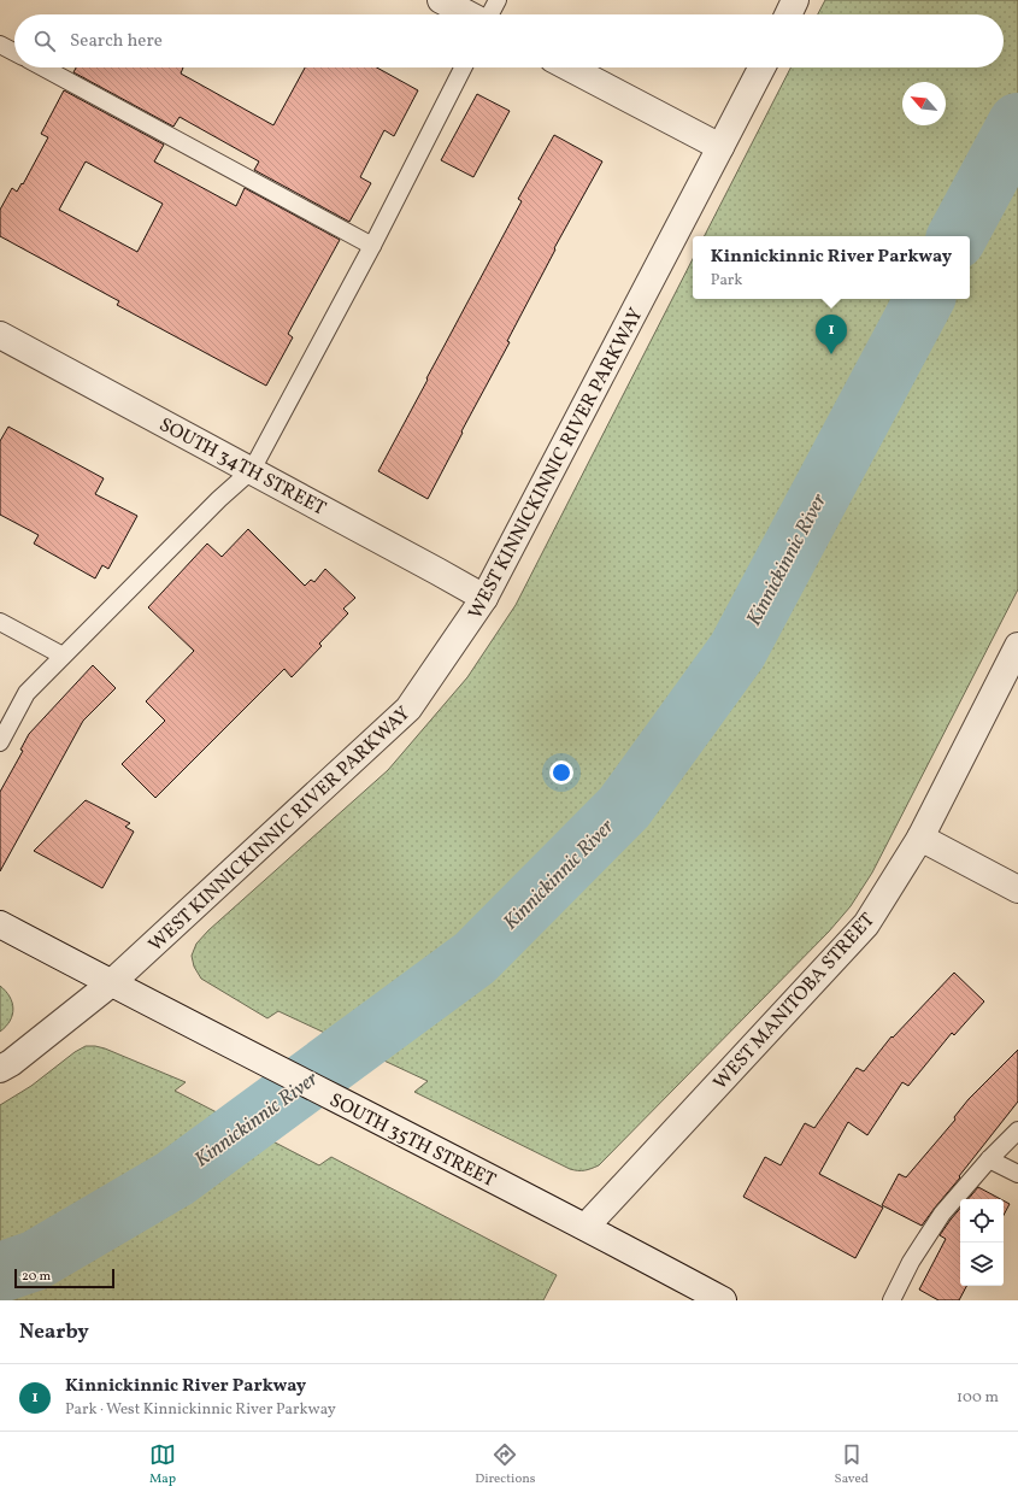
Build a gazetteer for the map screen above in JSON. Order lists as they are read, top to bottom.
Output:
{
  "streets": {
    "street": [
      "WEST KINNICKINNIC RIVER PARKWAY",
      "SOUTH 34TH STREET",
      "WEST MANITOBA STREET",
      "SOUTH 35TH STREET"
    ]
  },
  "crossings": [
    ["WEST KINNICKINNIC RIVER PARKWAY", "SOUTH 34TH STREET"],
    ["WEST KINNICKINNIC RIVER PARKWAY", "SOUTH 35TH STREET"],
    ["WEST MANITOBA STREET", "SOUTH 35TH STREET"]
  ],
  "water": ["Kinnickinnic River"],
  "scale_bar": "20 m",
  "north": "top left",
  "page": {
    "search": "Search here",
    "popup": ["Kinnickinnic River Parkway", "Park"],
    "pins": "1",
    "scale": "20 m",
    "heading": "Nearby",
    "list": [
      {
        "mark": "1",
        "name": "Kinnickinnic River Parkway",
        "note": "Park · West Kinnickinnic River Parkway",
        "value": "100 m"
      }
    ],
    "nav": ["Map", "Directions", "Saved"]
  }
}
